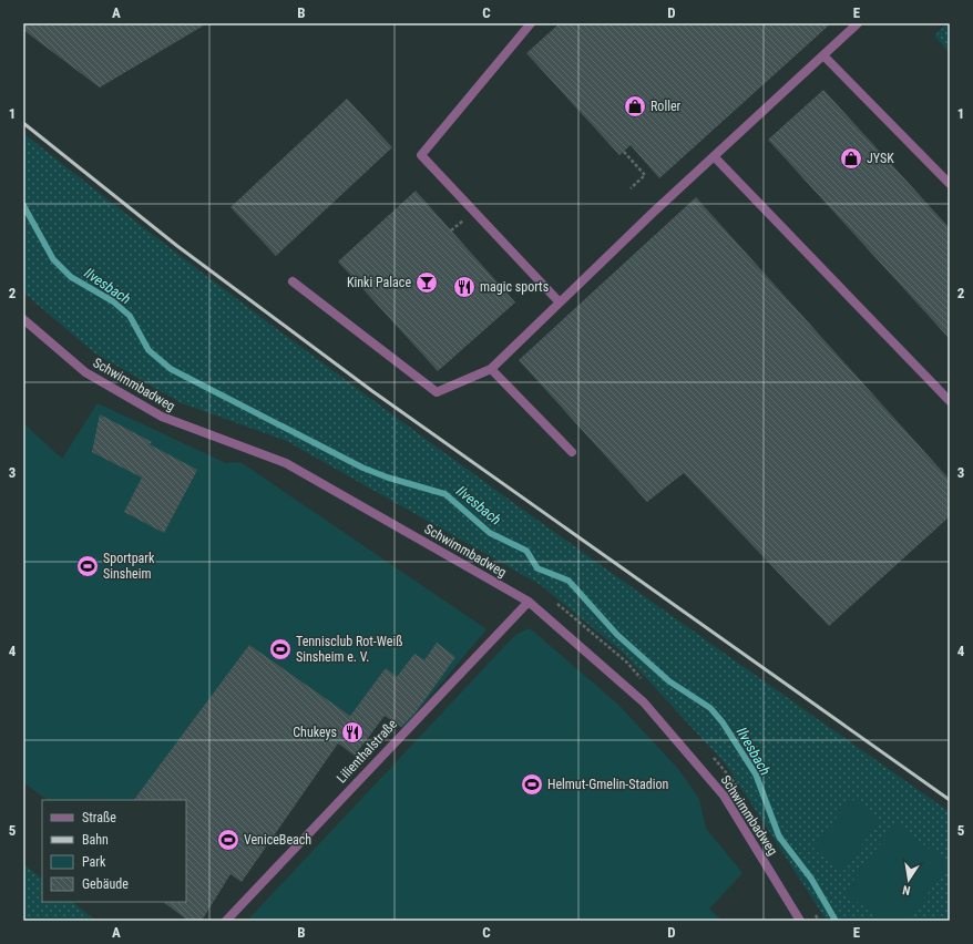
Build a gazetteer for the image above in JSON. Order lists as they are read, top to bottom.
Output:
{
  "streets": {
    "street": ["Schwimmbadweg", "Lilienthalstraße"]
  },
  "crossings": [
    ["Schwimmbadweg", "Lilienthalstraße"]
  ],
  "water": ["Ilvesbach"],
  "places": {
    "shop": ["Roller", "JYSK"],
    "bar": ["Kinki Palace"],
    "restaurant": ["magic sports", "Chukeys"],
    "sports": [
      "Sportpark Sinsheim",
      "Tennisclub Rot-Weiß Sinsheim e. V.",
      "Helmut-Gmelin-Stadion",
      "VeniceBeach"
    ]
  },
  "legend": [
    "Straße",
    "Bahn",
    "Park",
    "Gebäude"
  ],
  "north": "bottom",
  "grid": {
    "columns": [
      "A",
      "B",
      "C",
      "D",
      "E"
    ],
    "rows": [
      "1",
      "2",
      "3",
      "4",
      "5"
    ]
  }
}
